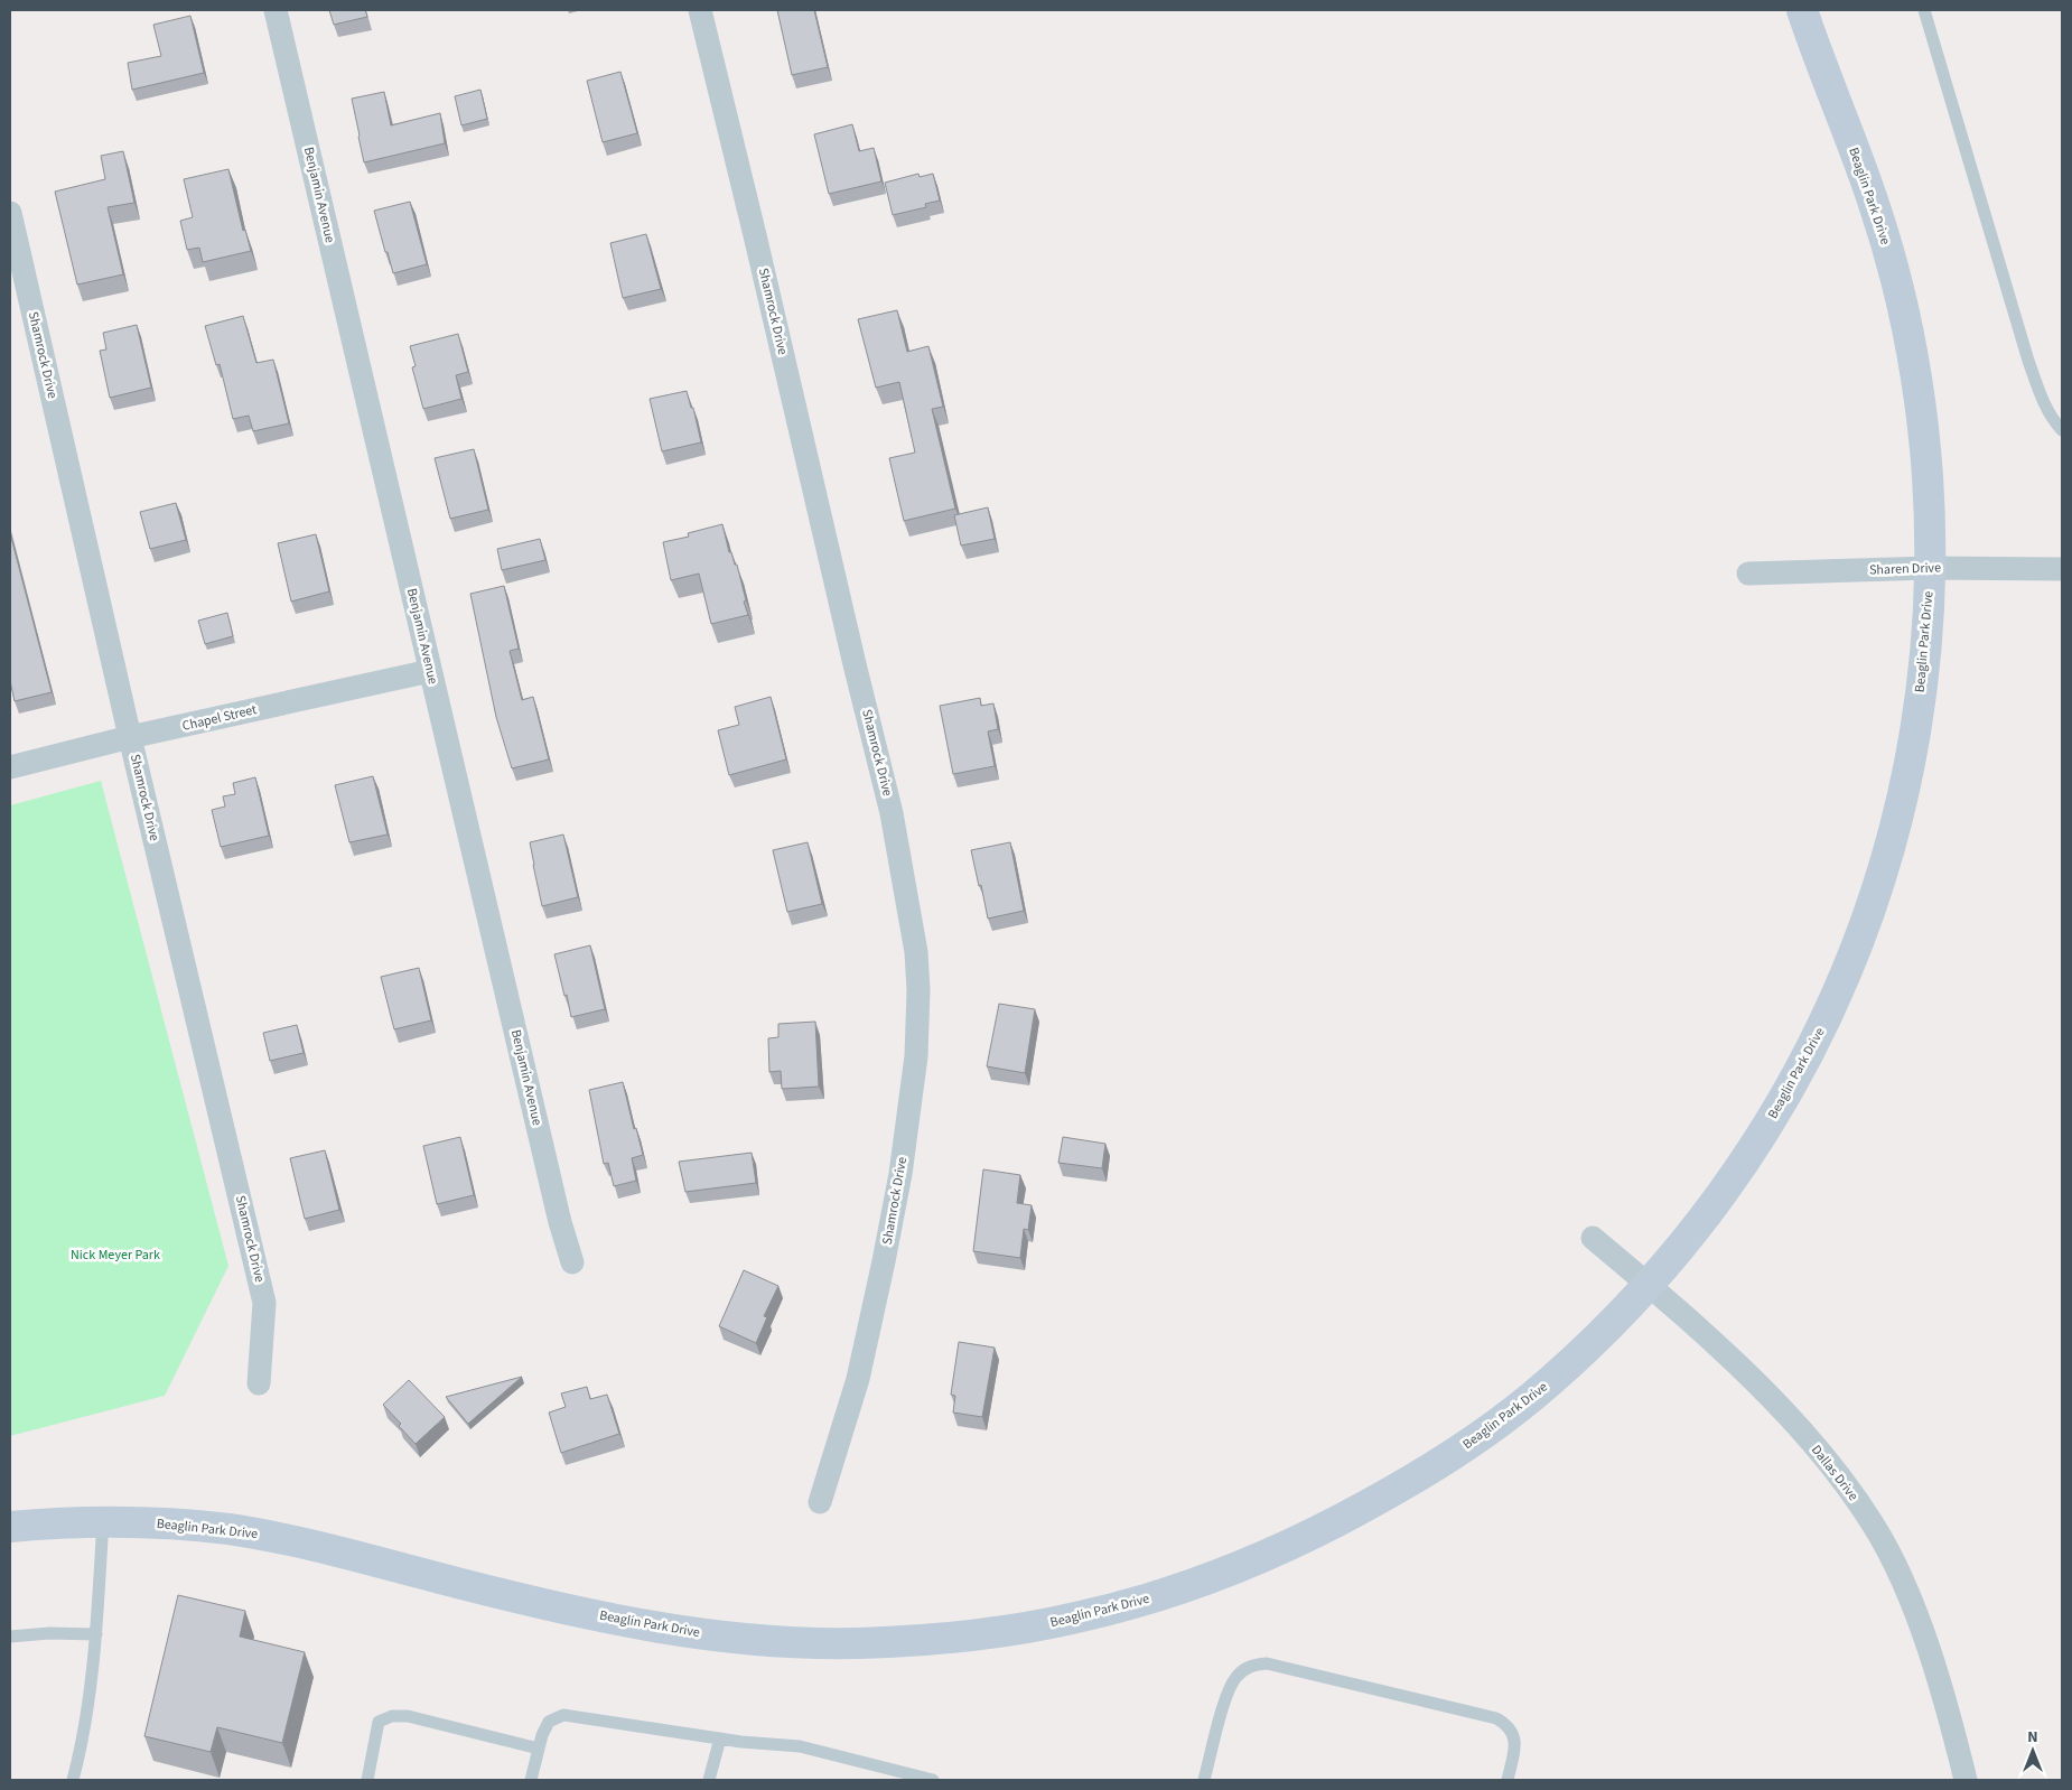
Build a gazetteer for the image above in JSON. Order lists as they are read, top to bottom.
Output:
{
  "streets": {
    "main road": ["Beaglin Park Drive"],
    "street": [
      "Benjamin Avenue",
      "Shamrock Drive",
      "Sharen Drive",
      "Chapel Street",
      "Dallas Drive"
    ]
  },
  "crossings": [
    ["Benjamin Avenue", "Chapel Street"],
    ["Beaglin Park Drive", "Sharen Drive"],
    ["Beaglin Park Drive", "Dallas Drive"],
    ["Shamrock Drive", "Chapel Street"]
  ],
  "parks": ["Nick Meyer Park"],
  "north": "top"
}
